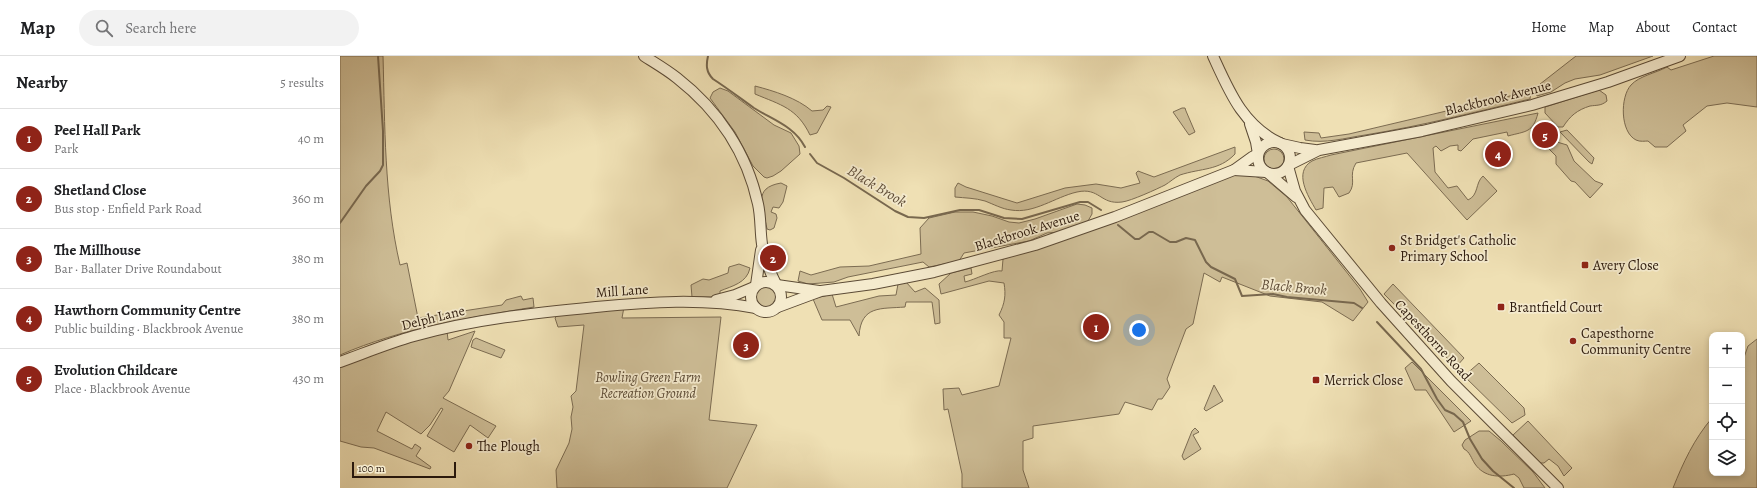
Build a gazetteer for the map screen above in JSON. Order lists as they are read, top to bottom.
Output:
{
  "streets": {
    "street": [
      "Blackbrook Avenue",
      "Mill Lane",
      "Delph Lane",
      "Capesthorne Road"
    ]
  },
  "crossings": [
    ["Blackbrook Avenue", "Mill Lane"],
    ["Blackbrook Avenue", "Capesthorne Road"],
    ["Mill Lane", "Delph Lane"]
  ],
  "water": ["Black Brook"],
  "parks": ["Bowling Green Farm Recreation Ground"],
  "places": {
    "other": ["St Bridget's Catholic Primary School", "Capesthorne Community Centre", "The Plough"],
    "transit": ["Avery Close", "Brantfield Court", "Merrick Close"]
  },
  "scale_bar": "100 m",
  "page": {
    "header": "Map",
    "search": "Search here",
    "nav": [
      "Home",
      "Map",
      "About",
      "Contact"
    ],
    "heading": ["Nearby", "5 results"],
    "list": [
      {
        "mark": "1",
        "name": "Peel Hall Park",
        "note": "Park",
        "value": "40 m"
      },
      {
        "mark": "2",
        "name": "Shetland Close",
        "note": "Bus stop · Enfield Park Road",
        "value": "360 m"
      },
      {
        "mark": "3",
        "name": "The Millhouse",
        "note": "Bar · Ballater Drive Roundabout",
        "value": "380 m"
      },
      {
        "mark": "4",
        "name": "Hawthorn Community Centre",
        "note": "Public building · Blackbrook Avenue",
        "value": "380 m"
      },
      {
        "mark": "5",
        "name": "Evolution Childcare",
        "note": "Place · Blackbrook Avenue",
        "value": "430 m"
      }
    ],
    "pins": [
      "5",
      "4",
      "2",
      "1",
      "3"
    ],
    "map_buttons": ["+", "−"],
    "scale": "100 m"
  }
}
